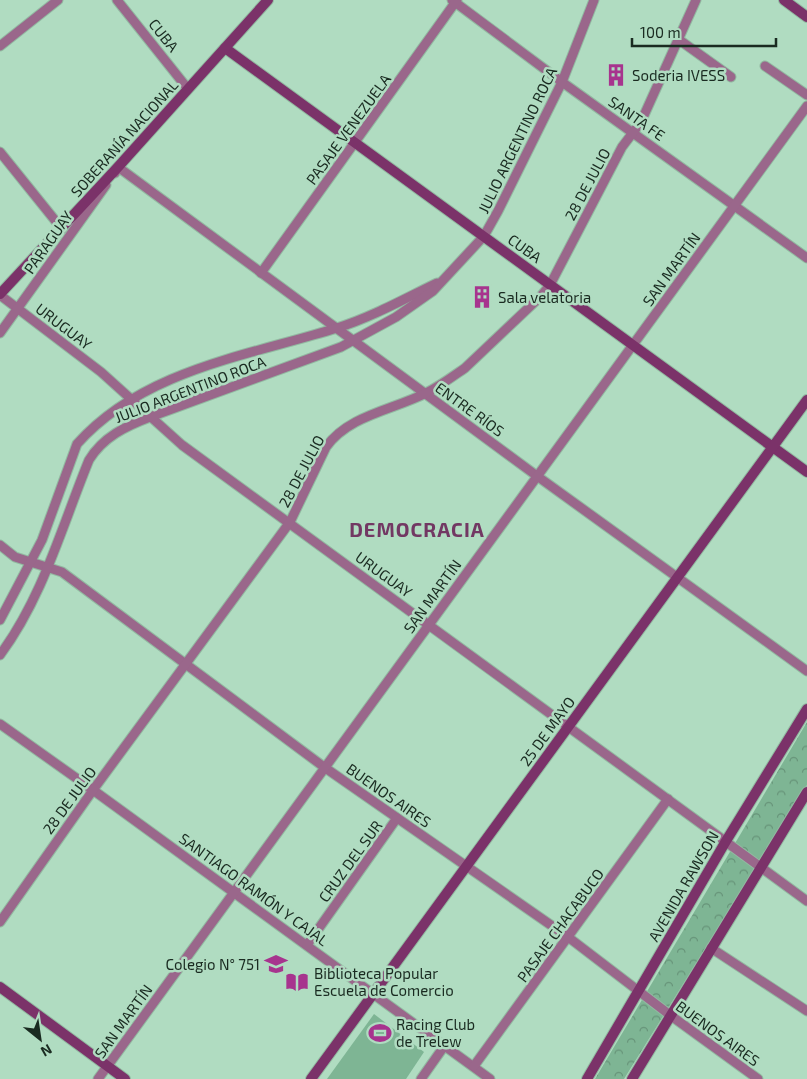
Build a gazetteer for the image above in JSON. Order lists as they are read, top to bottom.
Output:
{
  "streets": {
    "street": [
      "CUBA",
      "SANTA FE",
      "PASAJE VENEZUELA",
      "SOBERANÍA NACIONAL",
      "JULIO ARGENTINO ROCA",
      "28 DE JULIO",
      "PARAGUAY",
      "SAN MARTÍN",
      "URUGUAY",
      "ENTRE RÍOS",
      "25 DE MAYO",
      "BUENOS AIRES",
      "CRUZ DEL SUR",
      "AVENIDA RAWSON",
      "SANTIAGO RAMÓN Y CAJAL",
      "PASAJE CHACABUCO"
    ]
  },
  "crossings": [
    ["CUBA", "PASAJE VENEZUELA"],
    ["CUBA", "SOBERANÍA NACIONAL"],
    ["CUBA", "JULIO ARGENTINO ROCA"],
    ["CUBA", "28 DE JULIO"],
    ["CUBA", "SAN MARTÍN"],
    ["CUBA", "25 DE MAYO"],
    ["SANTA FE", "PASAJE VENEZUELA"],
    ["SANTA FE", "JULIO ARGENTINO ROCA"],
    ["SANTA FE", "28 DE JULIO"],
    ["SANTA FE", "SAN MARTÍN"],
    ["PASAJE VENEZUELA", "ENTRE RÍOS"],
    ["SOBERANÍA NACIONAL", "PARAGUAY"],
    ["SOBERANÍA NACIONAL", "URUGUAY"],
    ["SOBERANÍA NACIONAL", "ENTRE RÍOS"],
    ["JULIO ARGENTINO ROCA", "URUGUAY"],
    ["JULIO ARGENTINO ROCA", "ENTRE RÍOS"],
    ["JULIO ARGENTINO ROCA", "BUENOS AIRES"],
    ["28 DE JULIO", "URUGUAY"],
    ["28 DE JULIO", "ENTRE RÍOS"],
    ["28 DE JULIO", "BUENOS AIRES"],
    ["28 DE JULIO", "SANTIAGO RAMÓN Y CAJAL"],
    ["PARAGUAY", "URUGUAY"],
    ["PARAGUAY", "ENTRE RÍOS"],
    ["SAN MARTÍN", "URUGUAY"],
    ["SAN MARTÍN", "ENTRE RÍOS"],
    ["SAN MARTÍN", "BUENOS AIRES"],
    ["SAN MARTÍN", "SANTIAGO RAMÓN Y CAJAL"],
    ["URUGUAY", "25 DE MAYO"],
    ["URUGUAY", "AVENIDA RAWSON"],
    ["URUGUAY", "PASAJE CHACABUCO"],
    ["ENTRE RÍOS", "25 DE MAYO"],
    ["25 DE MAYO", "BUENOS AIRES"],
    ["25 DE MAYO", "SANTIAGO RAMÓN Y CAJAL"],
    ["BUENOS AIRES", "CRUZ DEL SUR"],
    ["BUENOS AIRES", "AVENIDA RAWSON"],
    ["BUENOS AIRES", "PASAJE CHACABUCO"],
    ["CRUZ DEL SUR", "SANTIAGO RAMÓN Y CAJAL"],
    ["SANTIAGO RAMÓN Y CAJAL", "PASAJE CHACABUCO"]
  ],
  "districts": ["DEMOCRACIA"],
  "places": {
    "building": ["Soderia IVESS", "Sala velatoria"],
    "school or university": ["Colegio N° 751"],
    "library": ["Biblioteca Popular Escuela de Comercio"],
    "sports": ["Racing Club de Trelew"]
  },
  "scale_bar": "100 m",
  "north": "bottom right"
}
